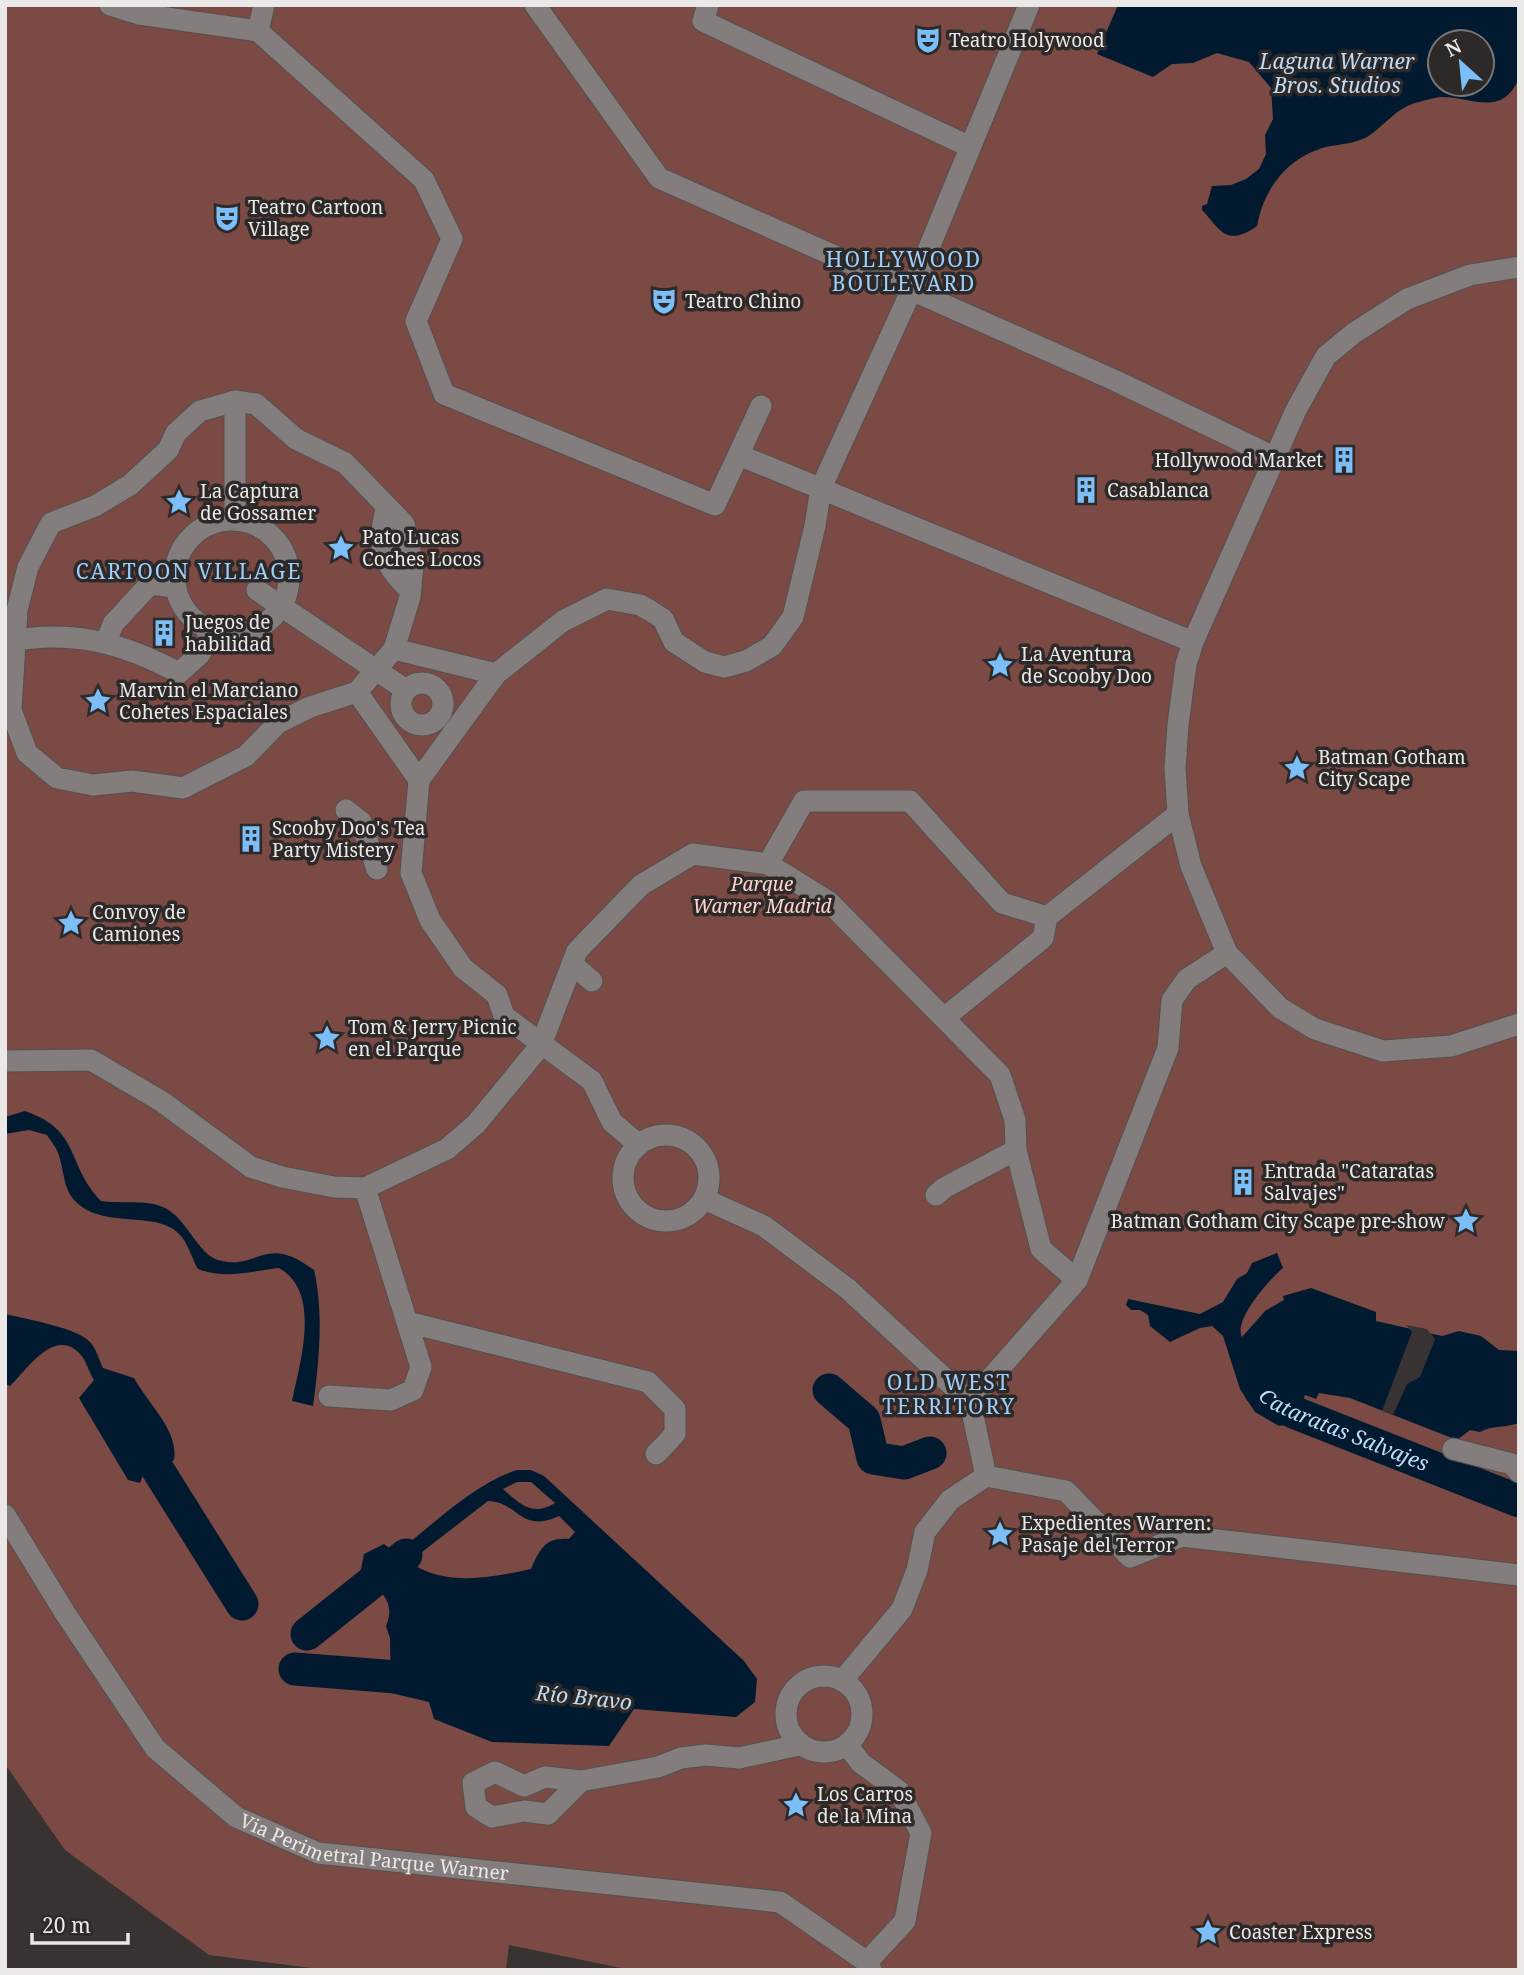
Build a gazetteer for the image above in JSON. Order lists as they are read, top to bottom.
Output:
{
  "streets": {
    "street": ["Via Perimetral Parque Warner"]
  },
  "districts": ["HOLLYWOOD BOULEVARD", "CARTOON VILLAGE", "OLD WEST TERRITORY"],
  "water": ["Laguna Warner Bros. Studios", "Cataratas Salvajes", "Río Bravo"],
  "parks": ["Parque Warner Madrid"],
  "places": {
    "theatre": ["Teatro Holywood", "Teatro Cartoon Village", "Teatro Chino"],
    "building": [
      "Hollywood Market",
      "Casablanca",
      "Juegos de habilidad",
      "Scooby Doo's Tea Party Mistery",
      "Entrada \"Cataratas Salvajes\""
    ],
    "place": [
      "La Captura de Gossamer",
      "Pato Lucas Coches Locos",
      "La Aventura de Scooby Doo",
      "Marvin el Marciano Cohetes Espaciales",
      "Batman Gotham City Scape",
      "Convoy de Camiones",
      "Tom & Jerry Picnic en el Parque",
      "Batman Gotham City Scape pre-show",
      "Expedientes Warren: Pasaje del Terror",
      "Los Carros de la Mina",
      "Coaster Express"
    ]
  },
  "scale_bar": "20 m",
  "north": "top left"
}
